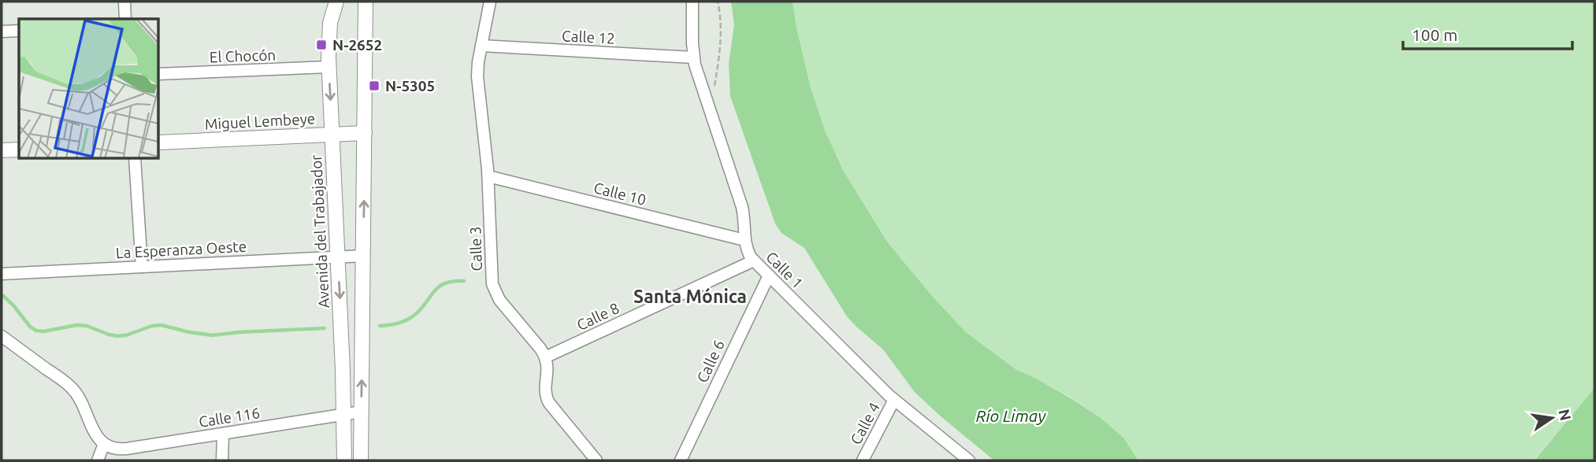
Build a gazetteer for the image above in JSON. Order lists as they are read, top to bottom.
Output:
{
  "streets": {
    "street": [
      "Calle 12",
      "El Chocón",
      "Miguel Lembeye",
      "Calle 10",
      "Avenida del Trabajador",
      "Calle 3",
      "La Esperanza Oeste",
      "Calle 1",
      "Calle 8",
      "Calle 6",
      "Calle 116",
      "Calle 4"
    ]
  },
  "crossings": [
    ["Calle 12", "Calle 3"],
    ["Calle 12", "Calle 1"],
    ["El Chocón", "Avenida del Trabajador"],
    ["Miguel Lembeye", "Avenida del Trabajador"],
    ["Calle 10", "Calle 3"],
    ["Calle 10", "Calle 1"],
    ["Avenida del Trabajador", "La Esperanza Oeste"],
    ["Avenida del Trabajador", "Calle 116"],
    ["Calle 3", "Calle 8"],
    ["Calle 1", "Calle 8"],
    ["Calle 1", "Calle 6"],
    ["Calle 1", "Calle 4"]
  ],
  "districts": ["Santa Mónica"],
  "water": ["Río Limay"],
  "places": {
    "transit": ["N-2652", "N-5305"]
  },
  "scale_bar": "100 m",
  "north": "right"
}
